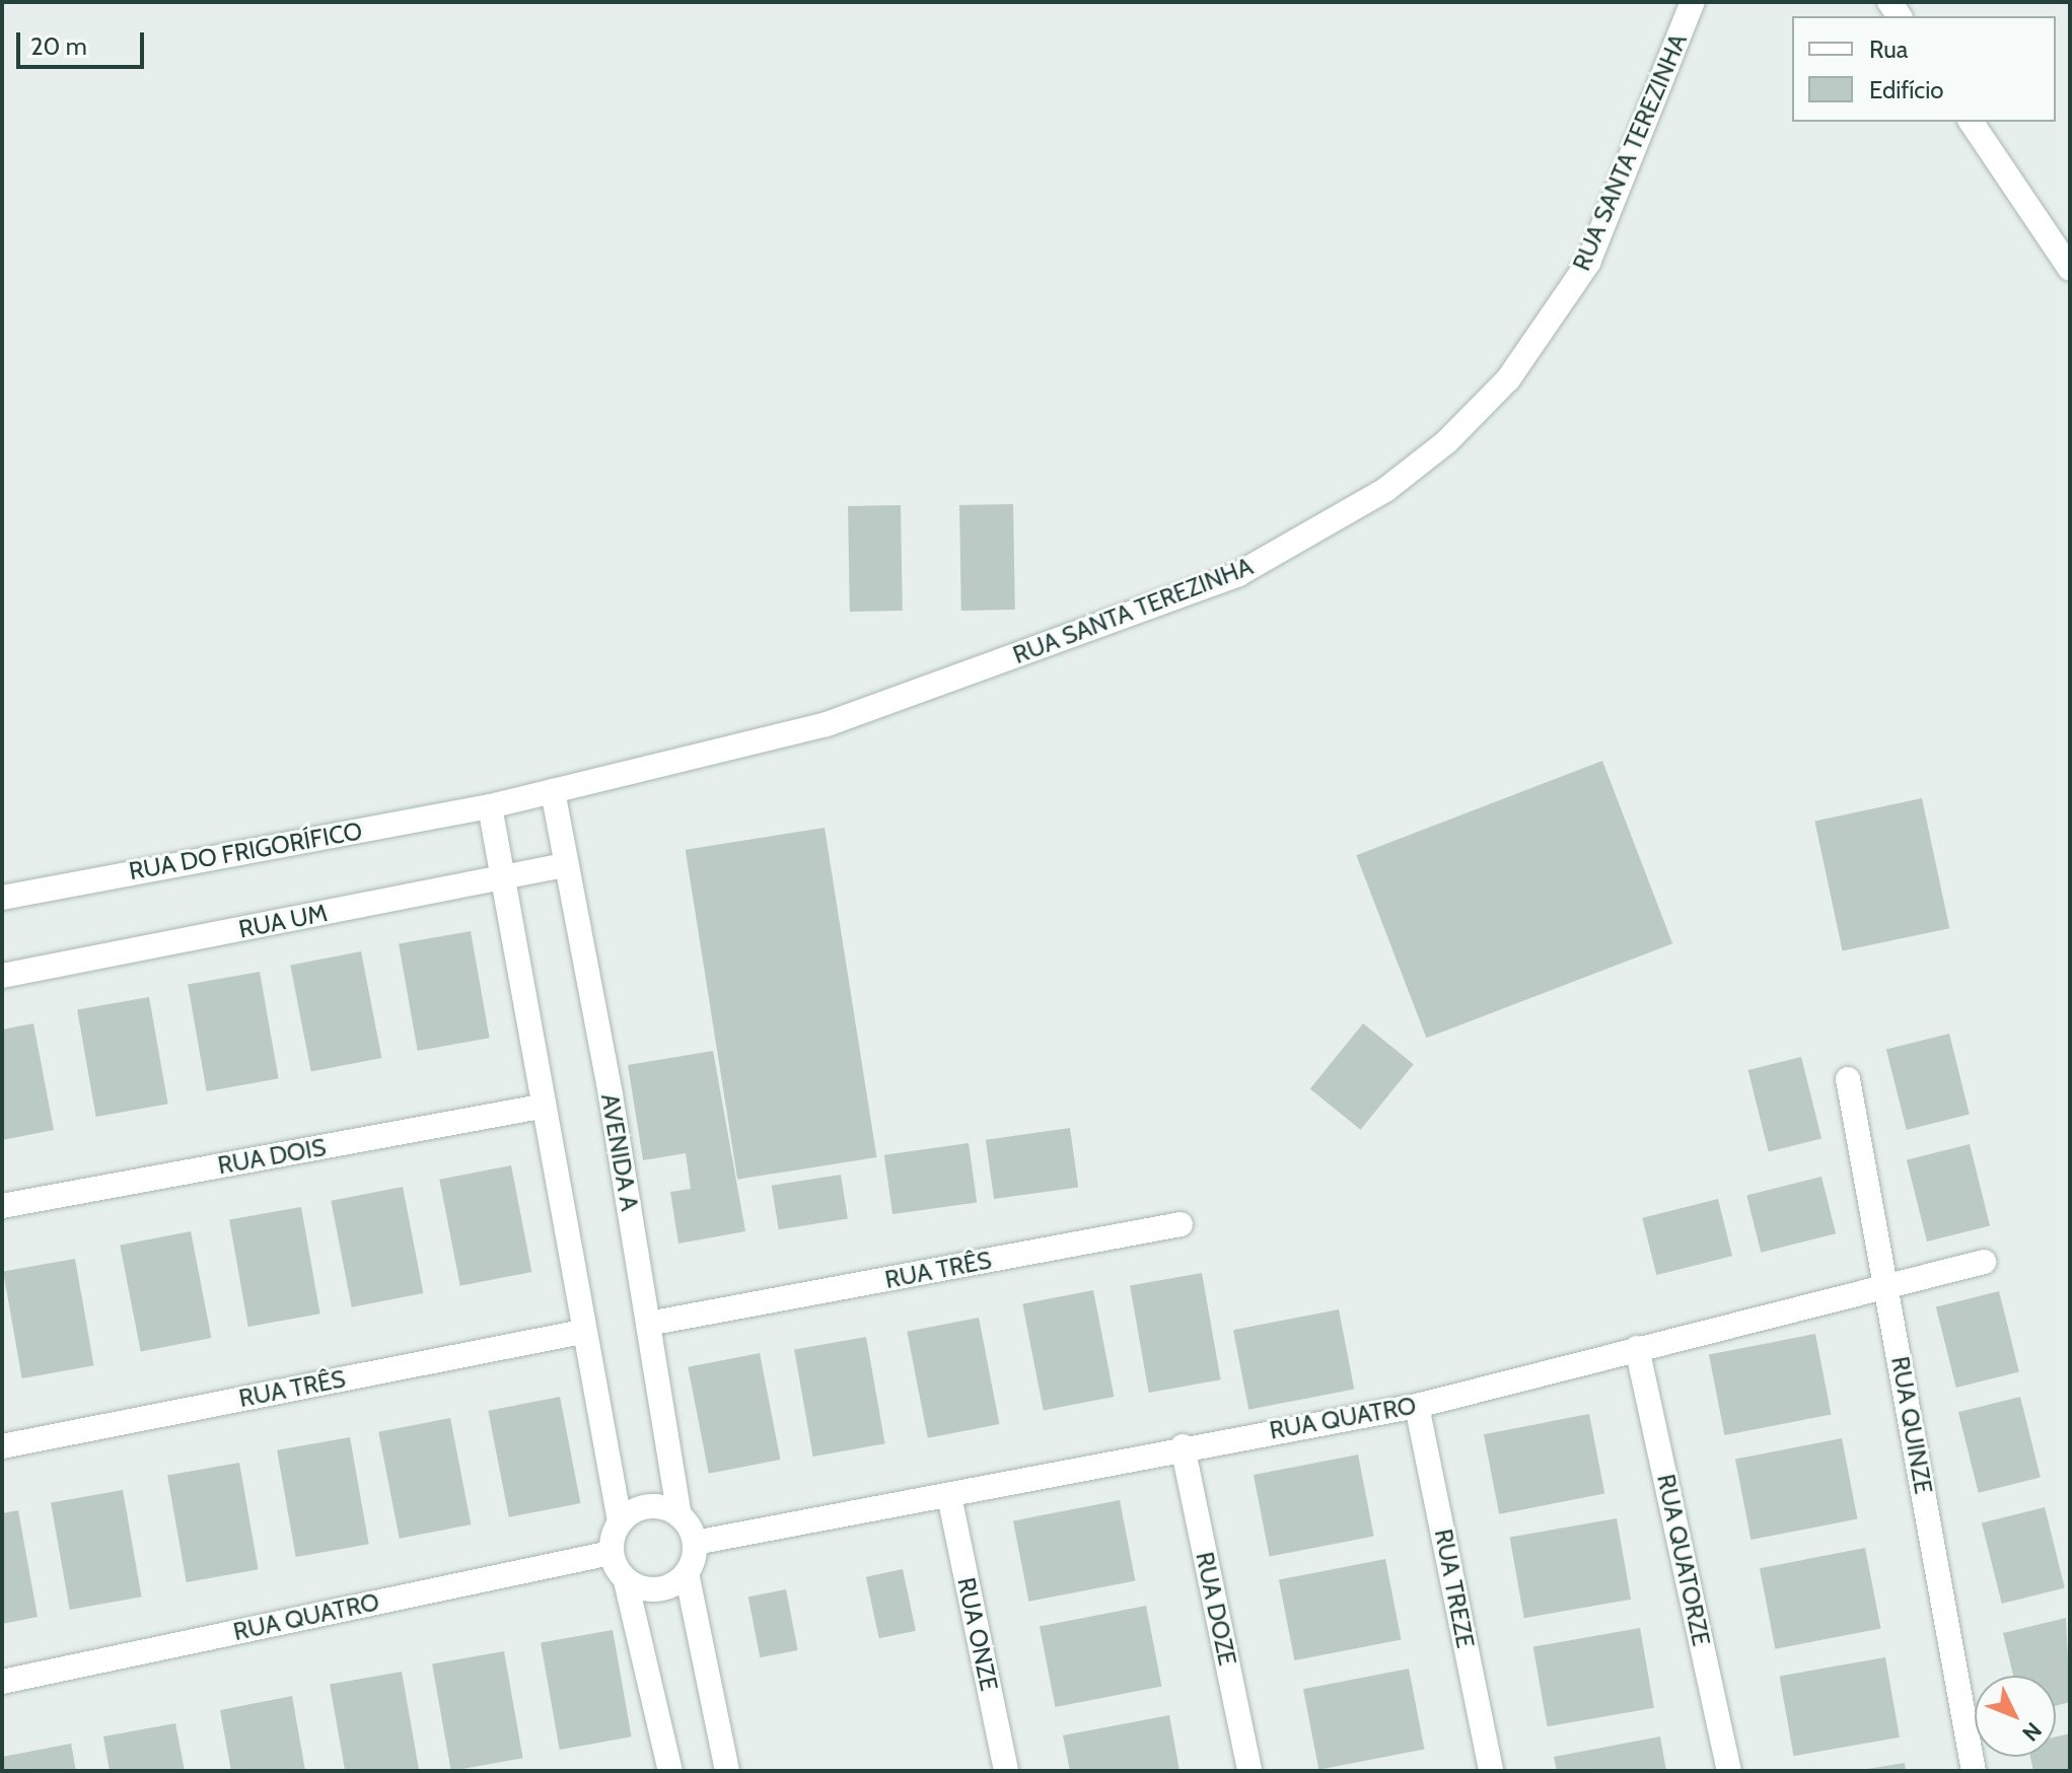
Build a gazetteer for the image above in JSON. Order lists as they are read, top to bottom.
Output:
{
  "streets": {
    "street": [
      "RUA SANTA TEREZINHA",
      "RUA DO FRIGORÍFICO",
      "RUA UM",
      "AVENIDA A",
      "RUA DOIS",
      "RUA TRÊS",
      "RUA QUATRO",
      "RUA QUINZE",
      "RUA QUATORZE",
      "RUA TREZE",
      "RUA DOZE",
      "RUA ONZE"
    ]
  },
  "crossings": [
    ["RUA SANTA TEREZINHA", "RUA DO FRIGORÍFICO"],
    ["RUA SANTA TEREZINHA", "AVENIDA A"],
    ["RUA UM", "AVENIDA A"],
    ["AVENIDA A", "RUA TRÊS"],
    ["AVENIDA A", "RUA QUATRO"],
    ["RUA QUATRO", "RUA QUINZE"],
    ["RUA QUATRO", "RUA QUATORZE"],
    ["RUA QUATRO", "RUA TREZE"],
    ["RUA QUATRO", "RUA DOZE"],
    ["RUA QUATRO", "RUA ONZE"]
  ],
  "legend": ["Rua", "Edifício"],
  "scale_bar": "20 m",
  "north": "bottom right"
}
